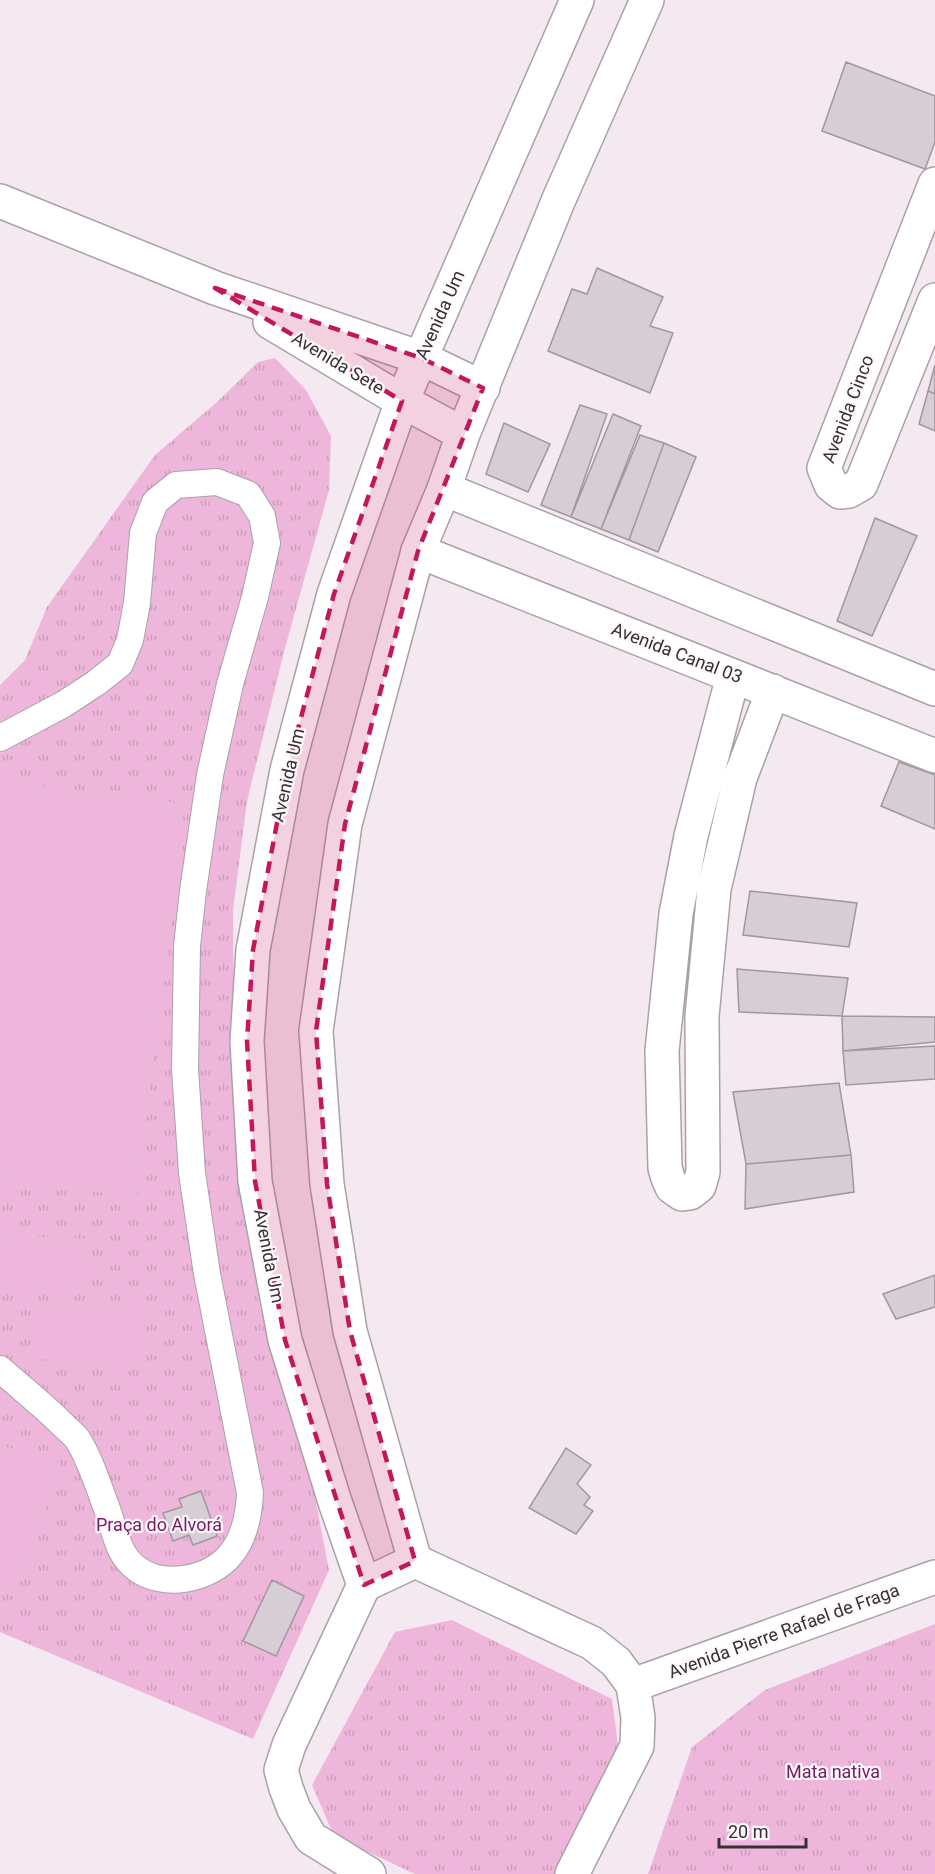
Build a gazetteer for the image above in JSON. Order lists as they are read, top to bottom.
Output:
{
  "streets": {
    "street": [
      "Avenida Um",
      "Avenida Sete",
      "Avenida Cinco",
      "Avenida Canal 03",
      "Avenida Pierre Rafael de Fraga"
    ]
  },
  "crossings": [
    ["Avenida Um", "Avenida Sete"]
  ],
  "parks": ["Praça do Alvorá", "Mata nativa"],
  "scale_bar": "20 m"
}
